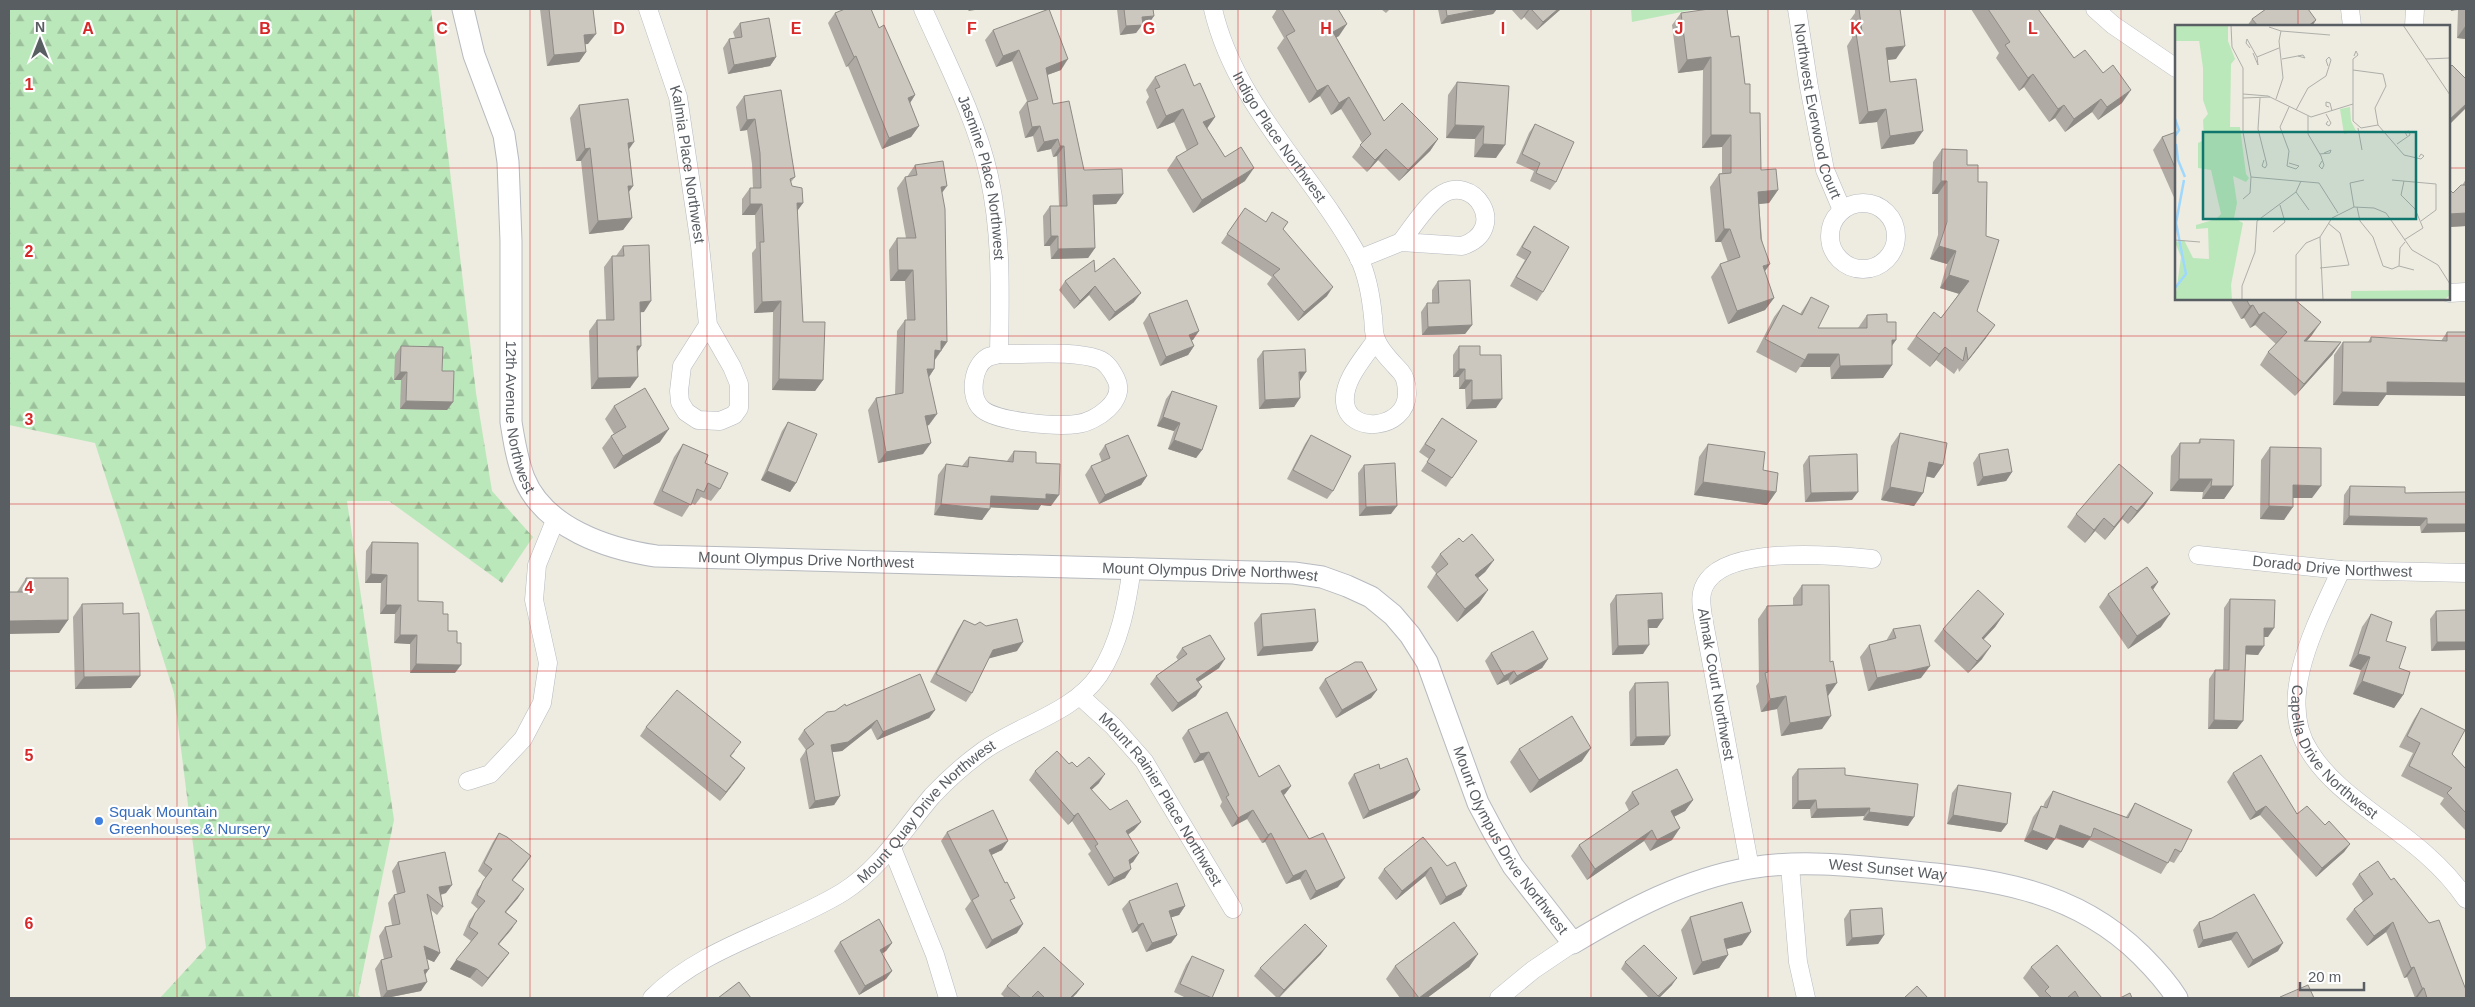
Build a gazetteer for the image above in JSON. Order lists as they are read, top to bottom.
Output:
{
  "streets": {
    "street": [
      "Northwest Everwood Court",
      "Indigo Place Northwest",
      "Kalmia Place Northwest",
      "Jasmine Place Northwest",
      "12th Avenue Northwest",
      "Mount Olympus Drive Northwest",
      "Dorado Drive Northwest",
      "Almak Court Northwest",
      "Capella Drive Northwest",
      "Mount Rainier Place Northwest",
      "Mount Quay Drive Northwest",
      "West Sunset Way"
    ]
  },
  "crossings": [
    ["12th Avenue Northwest", "Mount Olympus Drive Northwest"],
    ["Mount Olympus Drive Northwest", "Mount Quay Drive Northwest"],
    ["Mount Olympus Drive Northwest", "West Sunset Way"],
    ["Dorado Drive Northwest", "Capella Drive Northwest"],
    ["Almak Court Northwest", "West Sunset Way"],
    ["Mount Rainier Place Northwest", "Mount Quay Drive Northwest"]
  ],
  "places": ["Squak Mountain Greenhouses & Nursery"],
  "scale_bar": "20 m",
  "north": "top",
  "grid": {
    "columns": [
      "A",
      "B",
      "C",
      "D",
      "E",
      "F",
      "G",
      "H",
      "I",
      "J",
      "K",
      "L"
    ],
    "rows": [
      "1",
      "2",
      "3",
      "4",
      "5",
      "6"
    ]
  }
}
